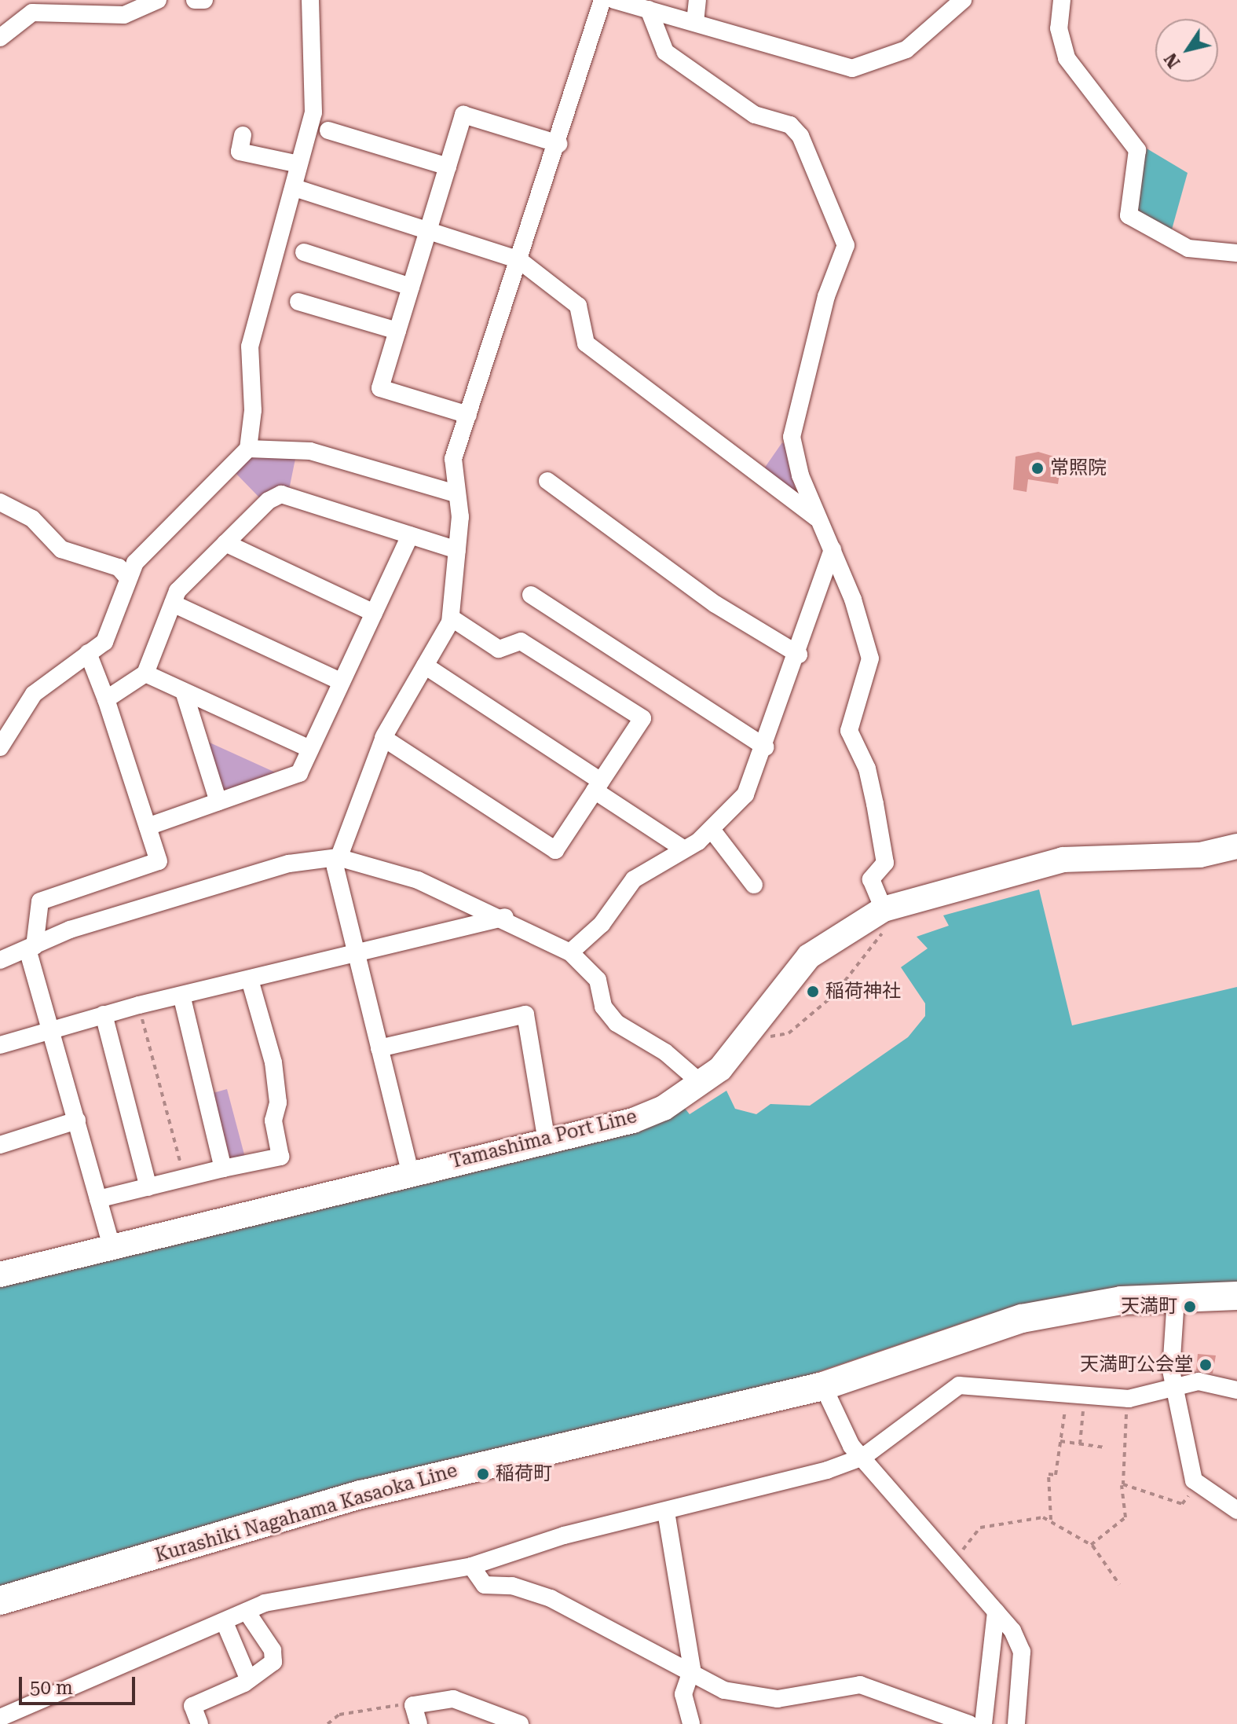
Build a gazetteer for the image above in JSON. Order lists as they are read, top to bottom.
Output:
{
  "streets": {
    "main road": ["Tamashima Port Line", "Kurashiki Nagahama Kasaoka Line"]
  },
  "places": [
    "常照院",
    "稲荷神社",
    "天満町",
    "天満町公会堂",
    "稲荷町"
  ],
  "scale_bar": "50 m",
  "north": "bottom left"
}
